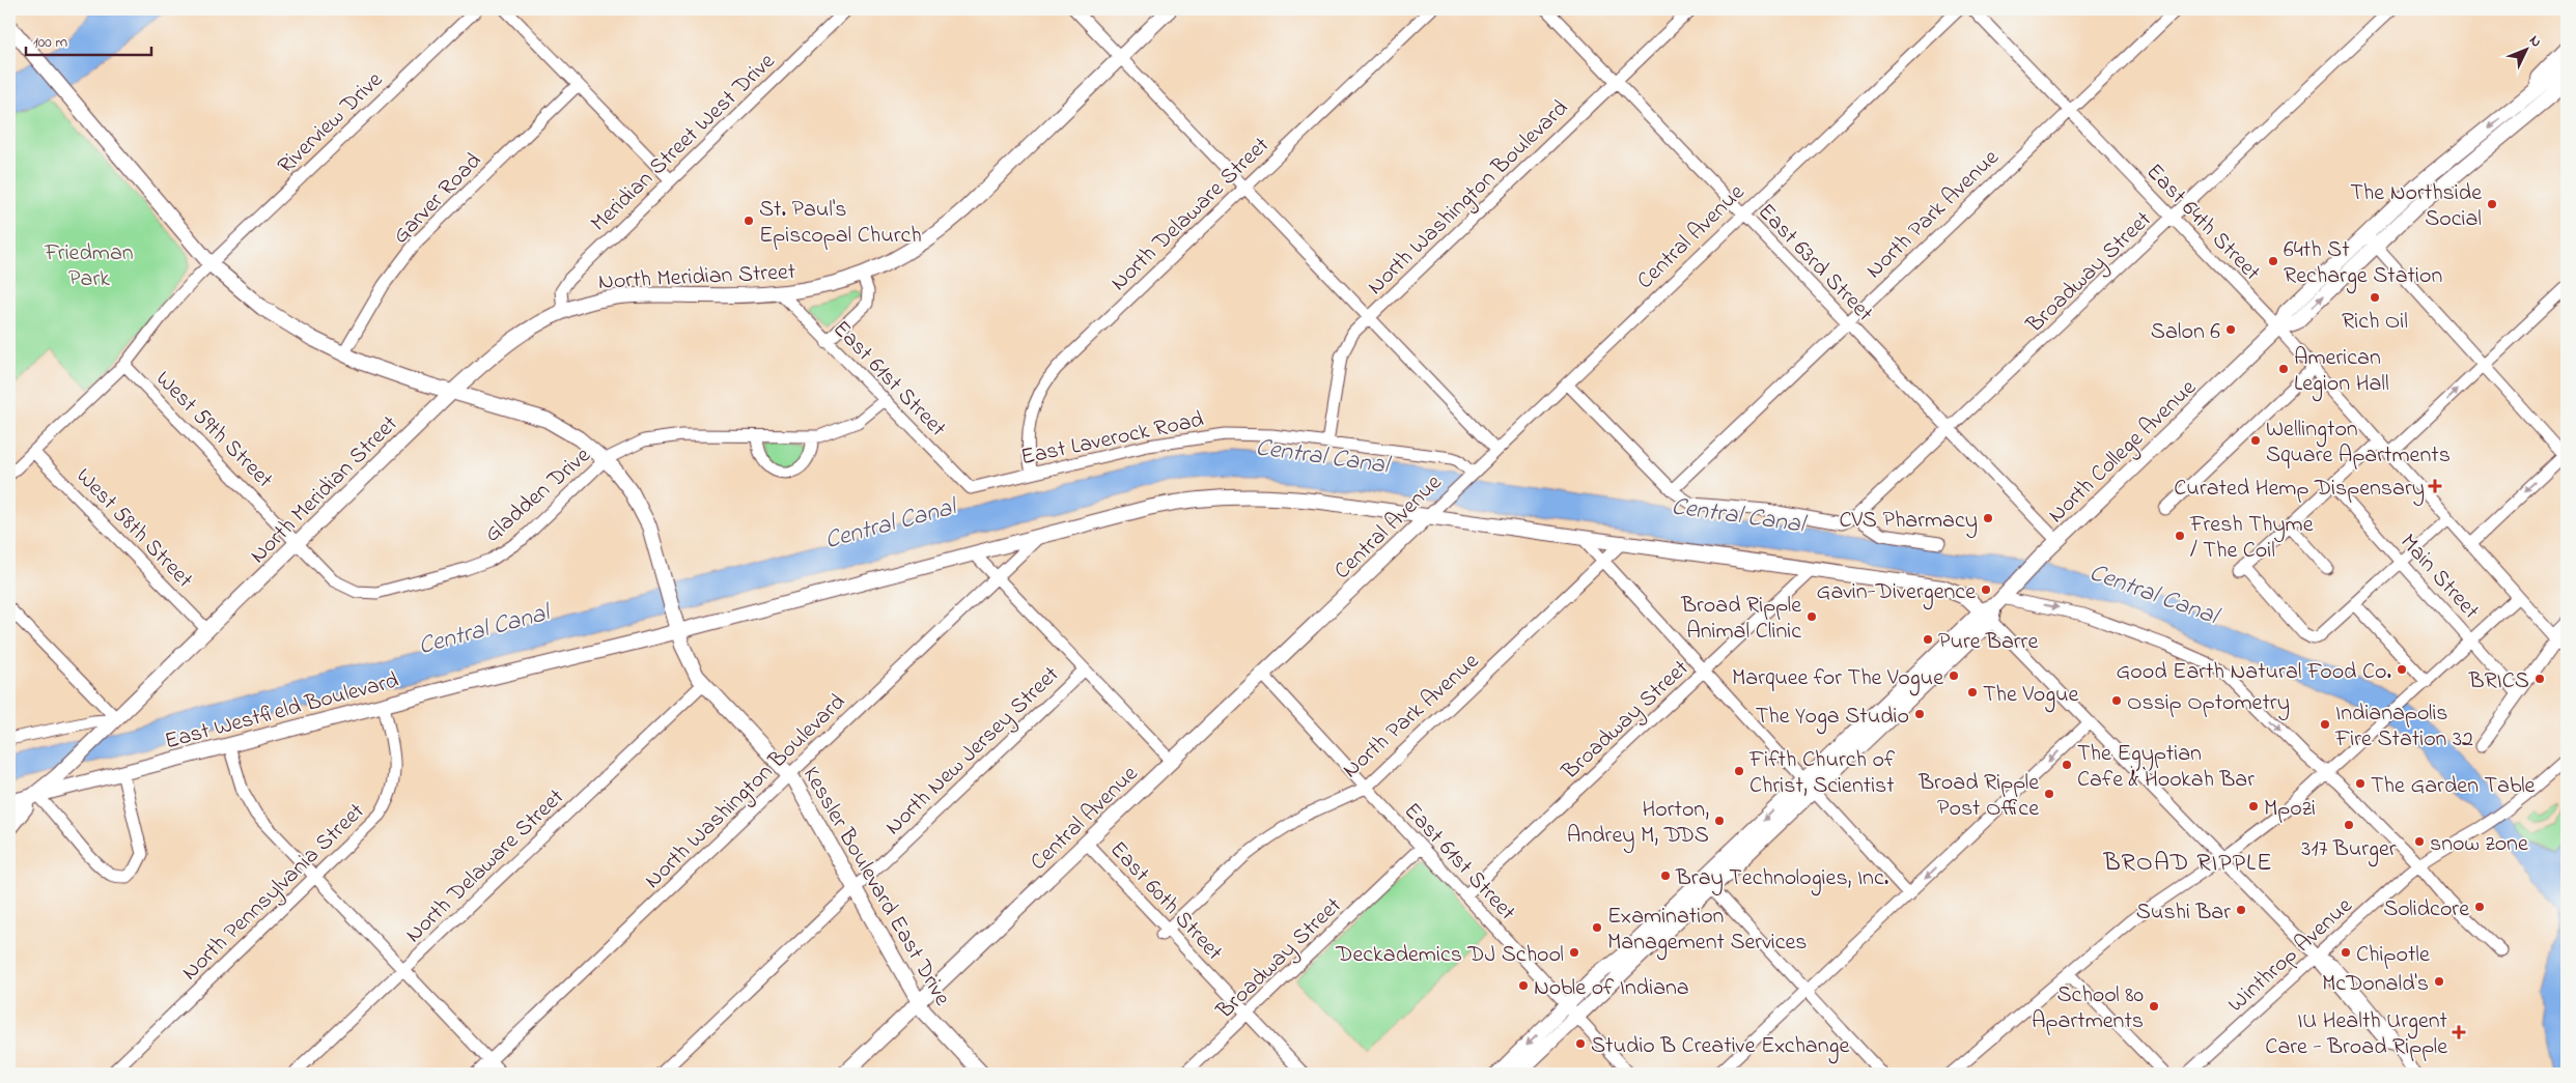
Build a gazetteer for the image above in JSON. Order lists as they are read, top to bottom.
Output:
{
  "streets": {
    "main road": [
      "Central Avenue",
      "North Meridian Street",
      "North College Avenue",
      "East Westfield Boulevard",
      "Kessler Boulevard East Drive"
    ],
    "street": [
      "Riverview Drive",
      "Meridian Street West Drive",
      "North Washington Boulevard",
      "Garver Road",
      "North Delaware Street",
      "North Park Avenue",
      "East 64th Street",
      "East 63rd Street",
      "Broadway Street",
      "East 61st Street",
      "West 59th Street",
      "East Laverock Road",
      "Gladden Drive",
      "West 58th Street",
      "Main Street",
      "North New Jersey Street",
      "North Pennsylvania Street",
      "East 60th Street",
      "Winthrop Avenue"
    ]
  },
  "crossings": [
    ["Riverview Drive", "West 59th Street"],
    ["Riverview Drive", "West 58th Street"],
    ["Riverview Drive", "Kessler Boulevard East Drive"],
    ["Meridian Street West Drive", "North Meridian Street"],
    ["North Washington Boulevard", "East 63rd Street"],
    ["North Washington Boulevard", "East Laverock Road"],
    ["North Washington Boulevard", "East Westfield Boulevard"],
    ["North Washington Boulevard", "Kessler Boulevard East Drive"],
    ["Garver Road", "Kessler Boulevard East Drive"],
    ["North Delaware Street", "East Laverock Road"],
    ["North Delaware Street", "Kessler Boulevard East Drive"],
    ["North Park Avenue", "East 64th Street"],
    ["North Park Avenue", "East 63rd Street"],
    ["North Park Avenue", "East 61st Street"],
    ["North Park Avenue", "East Westfield Boulevard"],
    ["North Park Avenue", "East 60th Street"],
    ["East 64th Street", "Broadway Street"],
    ["East 64th Street", "North College Avenue"],
    ["Central Avenue", "East 63rd Street"],
    ["Central Avenue", "East 61st Street"],
    ["Central Avenue", "East Laverock Road"],
    ["Central Avenue", "East Westfield Boulevard"],
    ["Central Avenue", "Kessler Boulevard East Drive"],
    ["Central Avenue", "East 60th Street"],
    ["East 63rd Street", "Broadway Street"],
    ["East 63rd Street", "North College Avenue"],
    ["Broadway Street", "East 61st Street"],
    ["Broadway Street", "East Westfield Boulevard"],
    ["Broadway Street", "East 60th Street"],
    ["North Meridian Street", "East 61st Street"],
    ["North Meridian Street", "West 59th Street"],
    ["North Meridian Street", "Gladden Drive"],
    ["North Meridian Street", "West 58th Street"],
    ["North Meridian Street", "East Westfield Boulevard"],
    ["North Meridian Street", "Kessler Boulevard East Drive"],
    ["East 61st Street", "East Laverock Road"],
    ["East 61st Street", "North College Avenue"],
    ["East 61st Street", "Gladden Drive"],
    ["West 59th Street", "Gladden Drive"],
    ["North College Avenue", "East Westfield Boulevard"],
    ["Gladden Drive", "Kessler Boulevard East Drive"],
    ["East Westfield Boulevard", "Kessler Boulevard East Drive"],
    ["East Westfield Boulevard", "North Pennsylvania Street"],
    ["East Westfield Boulevard", "Winthrop Avenue"],
    ["North New Jersey Street", "Kessler Boulevard East Drive"]
  ],
  "districts": ["BROAD RIPPLE"],
  "water": ["Central Canal"],
  "parks": ["Friedman Park"],
  "places": {
    "other": [
      "The Northside Social",
      "St. Paul's Episcopal Church",
      "64th St Recharge Station",
      "Rich Oil",
      "Salon 6",
      "American Legion Hall",
      "Wellington Square Apartments",
      "CVS Pharmacy",
      "Fresh Thyme / The Coil",
      "Gavin-Divergence",
      "Broad Ripple Animal Clinic",
      "Pure Barre",
      "Good Earth Natural Food Co.",
      "Marquee for The Vogue",
      "BRICS",
      "The Vogue",
      "Ossip Optometry",
      "The Yoga Studio",
      "Indianapolis Fire Station 32",
      "The Egyptian Cafe & Hookah Bar",
      "Fifth Church of Christ, Scientist",
      "The Garden Table",
      "Broad Ripple Post Office",
      "Mpozi",
      "Horton, Andrey M, DDS",
      "317 Burger",
      "snow zone",
      "Bray Technologies, Inc.",
      "Solidcore",
      "Sushi Bar",
      "Examination Management Services",
      "Deckademics DJ School",
      "Chipotle",
      "McDonald's",
      "Noble of Indiana",
      "School 80 Apartments",
      "Studio B Creative Exchange"
    ],
    "health": ["Curated Hemp Dispensary", "IU Health Urgent Care - Broad Ripple"]
  },
  "scale_bar": "100 m",
  "north": "top right"
}
